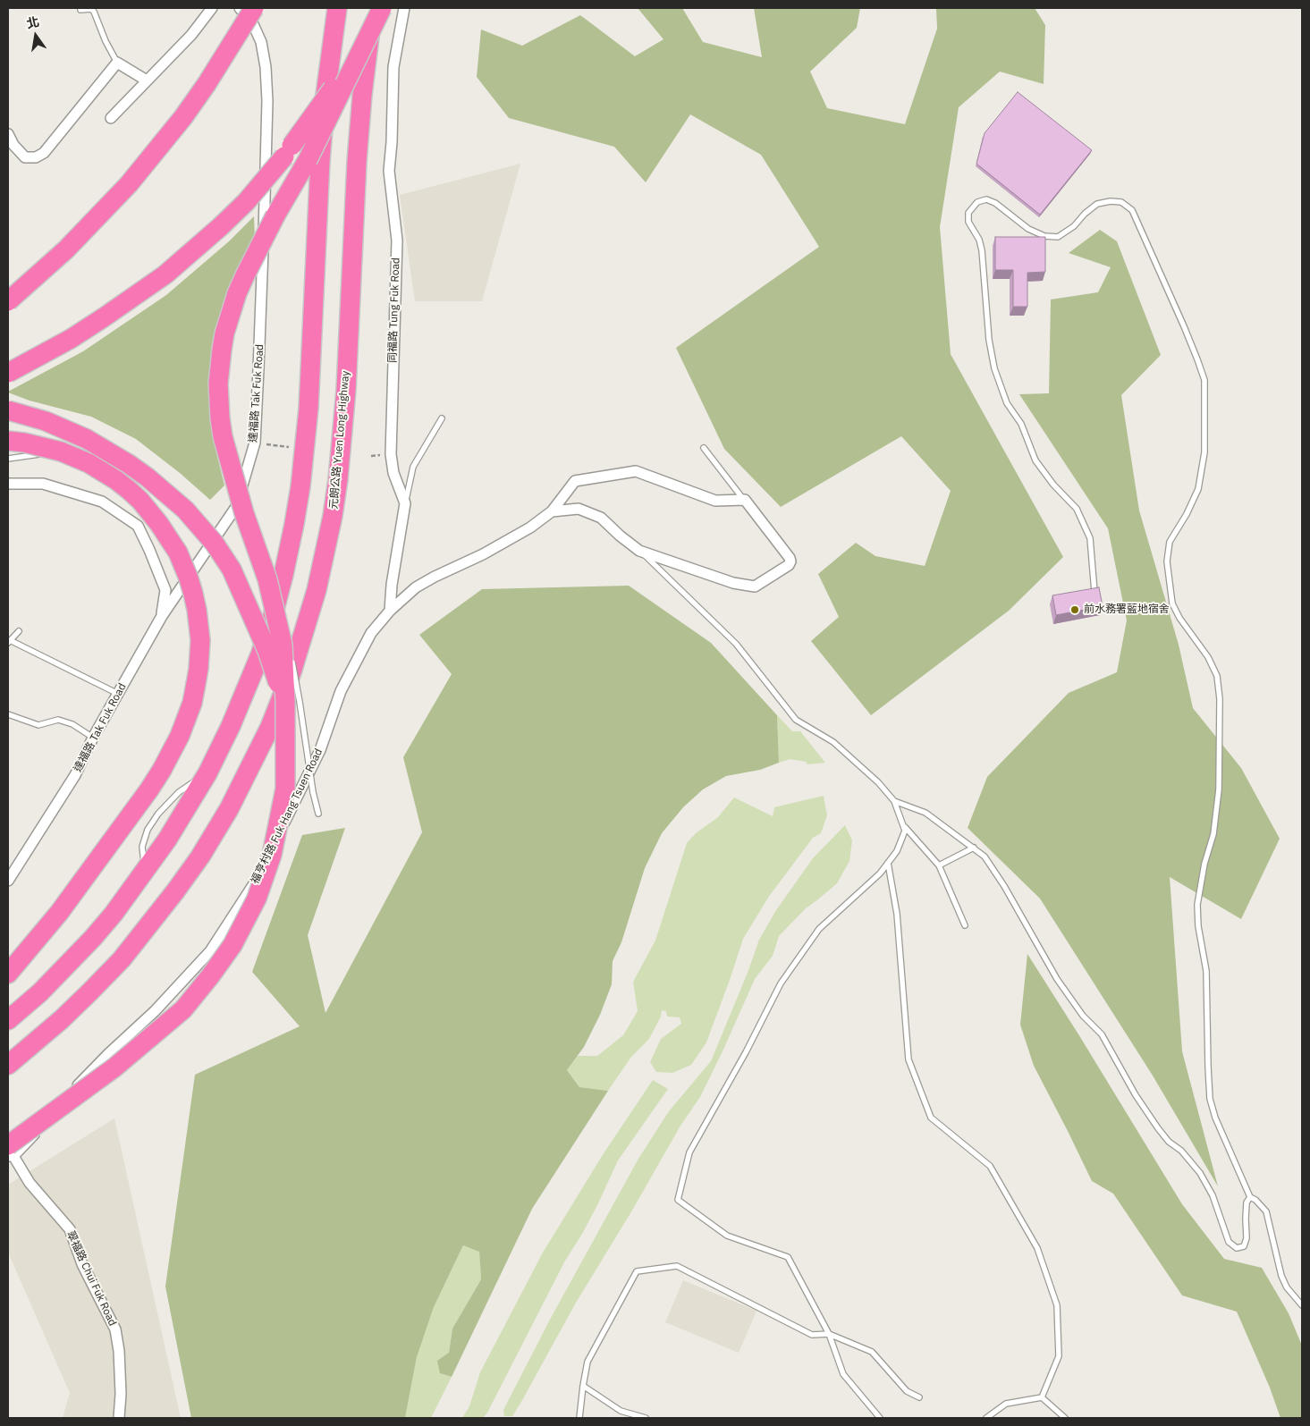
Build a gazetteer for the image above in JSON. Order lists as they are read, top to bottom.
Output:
{
  "streets": {
    "highway": ["元朗公路 Yuen Long Highway"],
    "street": [
      "同福路 Tung Fuk Road",
      "達福路 Tak Fuk Road",
      "福亨村路 Fuk Hang Tsuen Road",
      "翠福路 Chui Fuk Road"
    ]
  },
  "crossings": [
    ["福亨村路 Fuk Hang Tsuen Road", "翠福路 Chui Fuk Road"]
  ],
  "places": ["前水務署藍地宿舍"],
  "north": "top"
}
